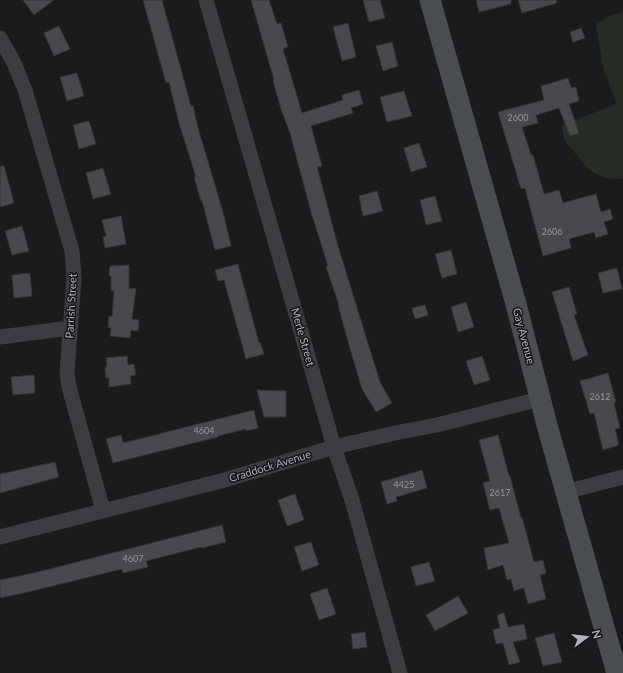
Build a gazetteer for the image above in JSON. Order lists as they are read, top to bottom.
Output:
{
  "streets": {
    "street": [
      "Parrish Street",
      "Gay Avenue",
      "Merle Street",
      "Craddock Avenue"
    ]
  },
  "crossings": [
    ["Parrish Street", "Craddock Avenue"],
    ["Gay Avenue", "Craddock Avenue"],
    ["Merle Street", "Craddock Avenue"]
  ],
  "house_numbers": [
    "2600",
    "2606",
    "2612",
    "4604",
    "4425",
    "2617",
    "4607"
  ],
  "north": "right"
}
